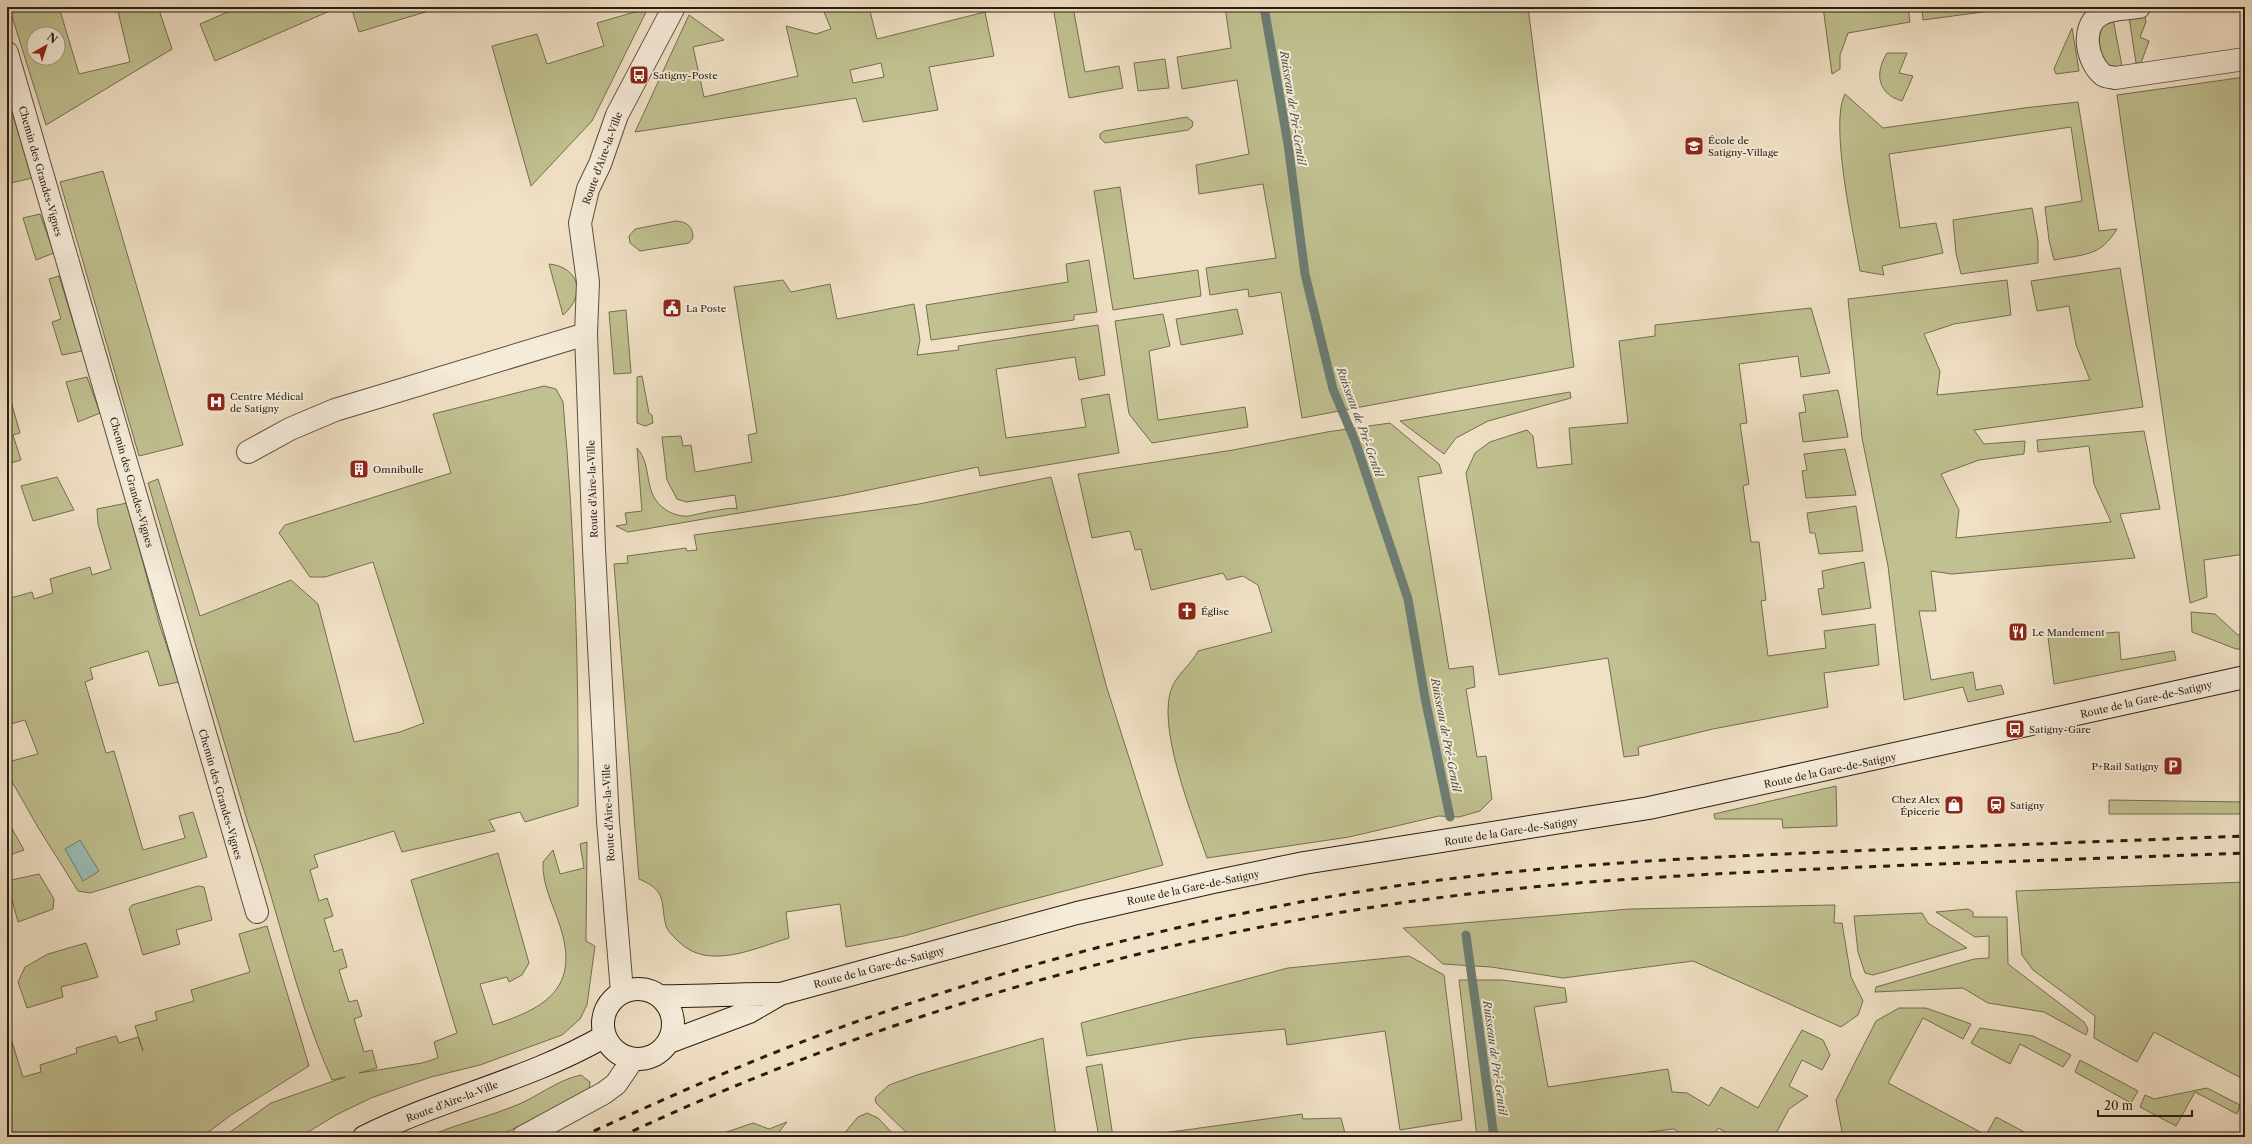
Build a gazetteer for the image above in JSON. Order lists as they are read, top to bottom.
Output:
{
  "streets": {
    "street": ["Route d'Aire-la-Ville", "Chemin des Grandes-Vignes", "Route de la Gare-de-Satigny"]
  },
  "crossings": [
    ["Route d'Aire-la-Ville", "Route de la Gare-de-Satigny"]
  ],
  "water": ["Ruisseau de Pré-Gentil"],
  "places": {
    "bus stop": ["Satigny-Poste", "Satigny-Gare"],
    "school or university": ["École de Satigny-Village"],
    "public building": ["La Poste"],
    "hospital": ["Centre Médical de Satigny"],
    "building": ["Omnibulle"],
    "church": ["Église"],
    "restaurant": ["Le Mandement"],
    "parking": ["P+Rail Satigny"],
    "shop": ["Chez Alex Épicerie"],
    "station": ["Satigny"]
  },
  "scale_bar": "20 m",
  "north": "top right"
}
